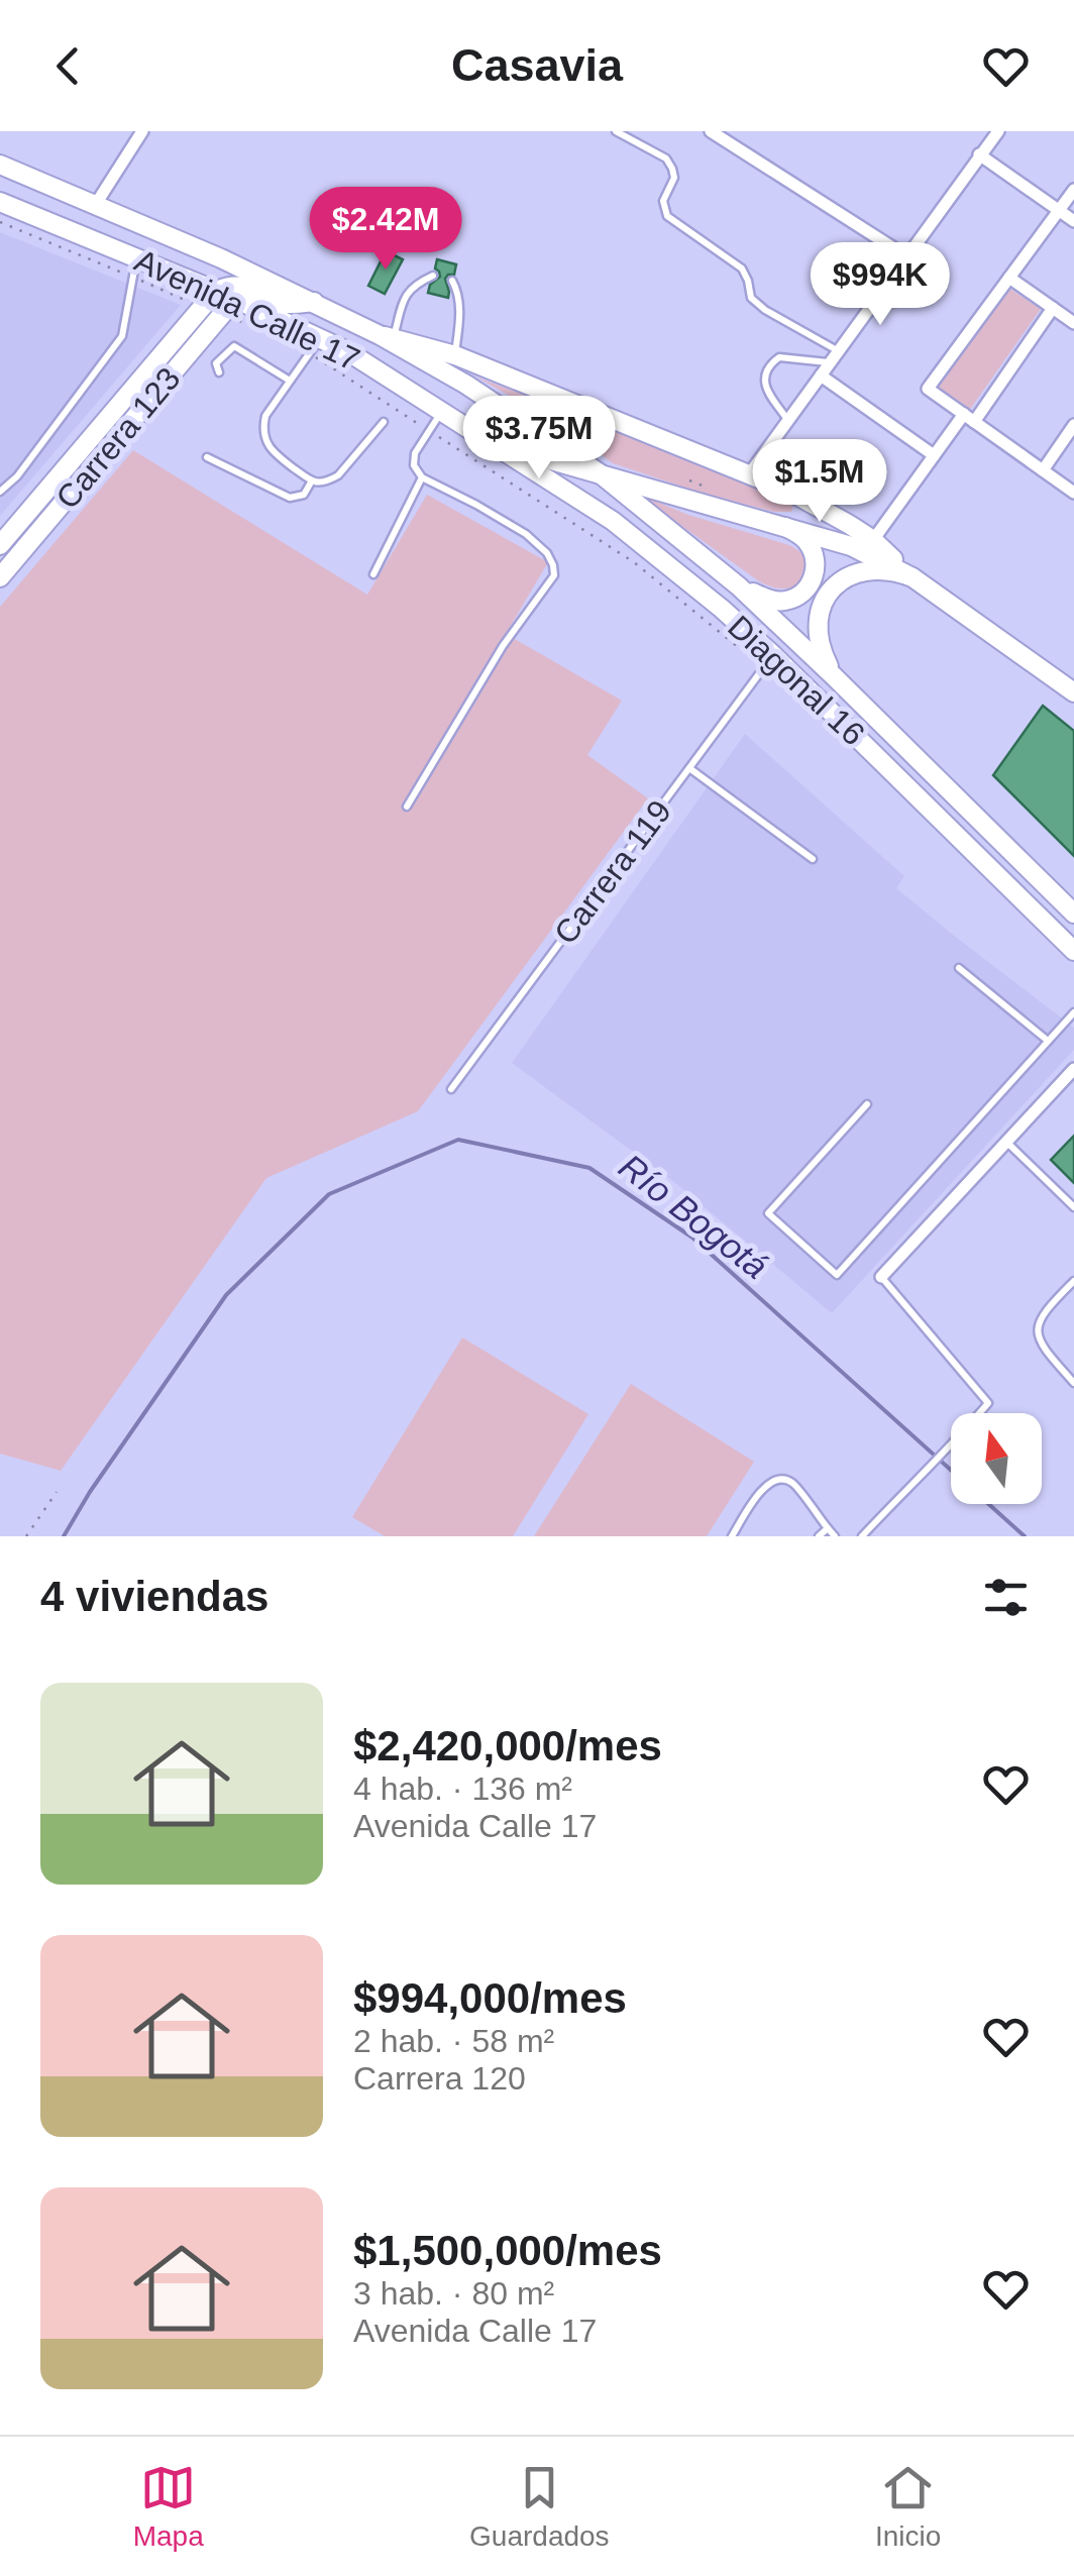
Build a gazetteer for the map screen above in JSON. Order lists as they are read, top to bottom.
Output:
{
  "streets": {
    "main road": ["Avenida Calle 17", "Carrera 123", "Diagonal 16"],
    "lane": ["Carrera 119"]
  },
  "crossings": [
    ["Avenida Calle 17", "Carrera 123"],
    ["Avenida Calle 17", "Diagonal 16"],
    ["Diagonal 16", "Carrera 119"]
  ],
  "water": ["Río Bogotá"],
  "north": "top",
  "page": {
    "header": "Casavia",
    "price": [
      "$2.42M",
      "$994K",
      "$3.75M",
      "$1.5M"
    ],
    "heading": "4 viviendas",
    "list": [
      {
        "name": "$2,420,000/mes",
        "note": "4 hab. · 136 m² · Avenida Calle 17"
      },
      {
        "name": "$994,000/mes",
        "note": "2 hab. · 58 m² · Carrera 120"
      },
      {
        "name": "$1,500,000/mes",
        "note": "3 hab. · 80 m² · Avenida Calle 17"
      }
    ],
    "tabs": ["Mapa", "Guardados", "Inicio"]
  }
}
